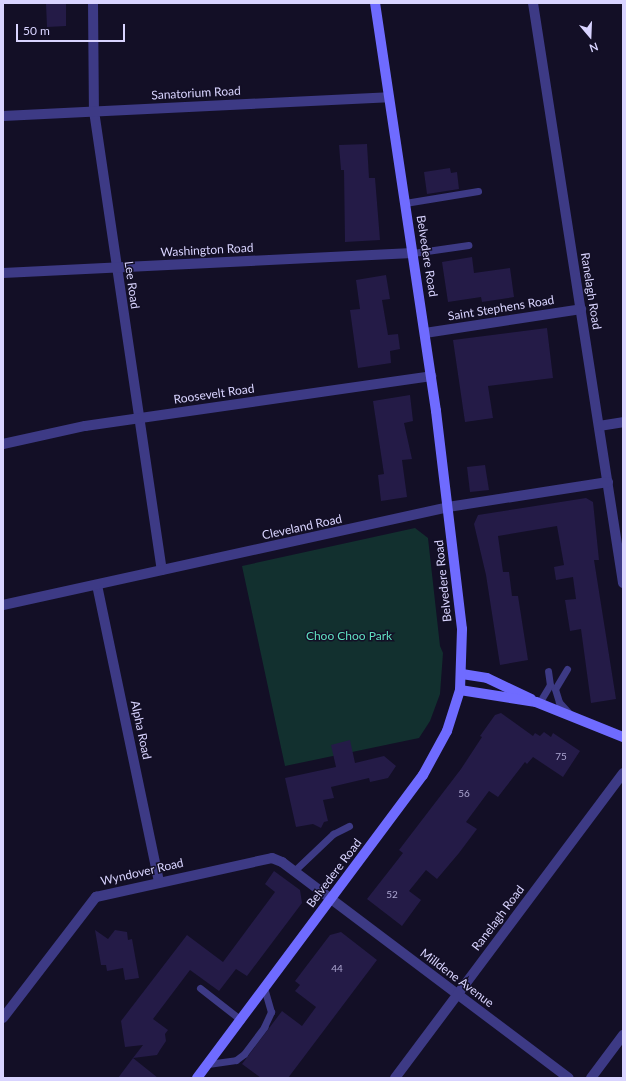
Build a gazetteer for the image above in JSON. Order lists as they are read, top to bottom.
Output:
{
  "streets": {
    "main road": ["Belvedere Road"],
    "street": [
      "Sanatorium Road",
      "Washington Road",
      "Lee Road",
      "Ranelagh Road",
      "Saint Stephens Road",
      "Roosevelt Road",
      "Cleveland Road",
      "Alpha Road",
      "Wyndover Road",
      "Milldene Avenue"
    ]
  },
  "crossings": [
    ["Sanatorium Road", "Belvedere Road"],
    ["Sanatorium Road", "Lee Road"],
    ["Washington Road", "Belvedere Road"],
    ["Washington Road", "Lee Road"],
    ["Belvedere Road", "Saint Stephens Road"],
    ["Belvedere Road", "Roosevelt Road"],
    ["Belvedere Road", "Cleveland Road"],
    ["Belvedere Road", "Wyndover Road"],
    ["Belvedere Road", "Milldene Avenue"],
    ["Lee Road", "Roosevelt Road"],
    ["Lee Road", "Cleveland Road"],
    ["Ranelagh Road", "Saint Stephens Road"],
    ["Ranelagh Road", "Cleveland Road"],
    ["Ranelagh Road", "Milldene Avenue"],
    ["Cleveland Road", "Alpha Road"],
    ["Alpha Road", "Wyndover Road"],
    ["Wyndover Road", "Milldene Avenue"]
  ],
  "parks": ["Choo Choo Park"],
  "house_numbers": [
    "75",
    "56",
    "52",
    "44"
  ],
  "scale_bar": "50 m",
  "north": "bottom"
}
